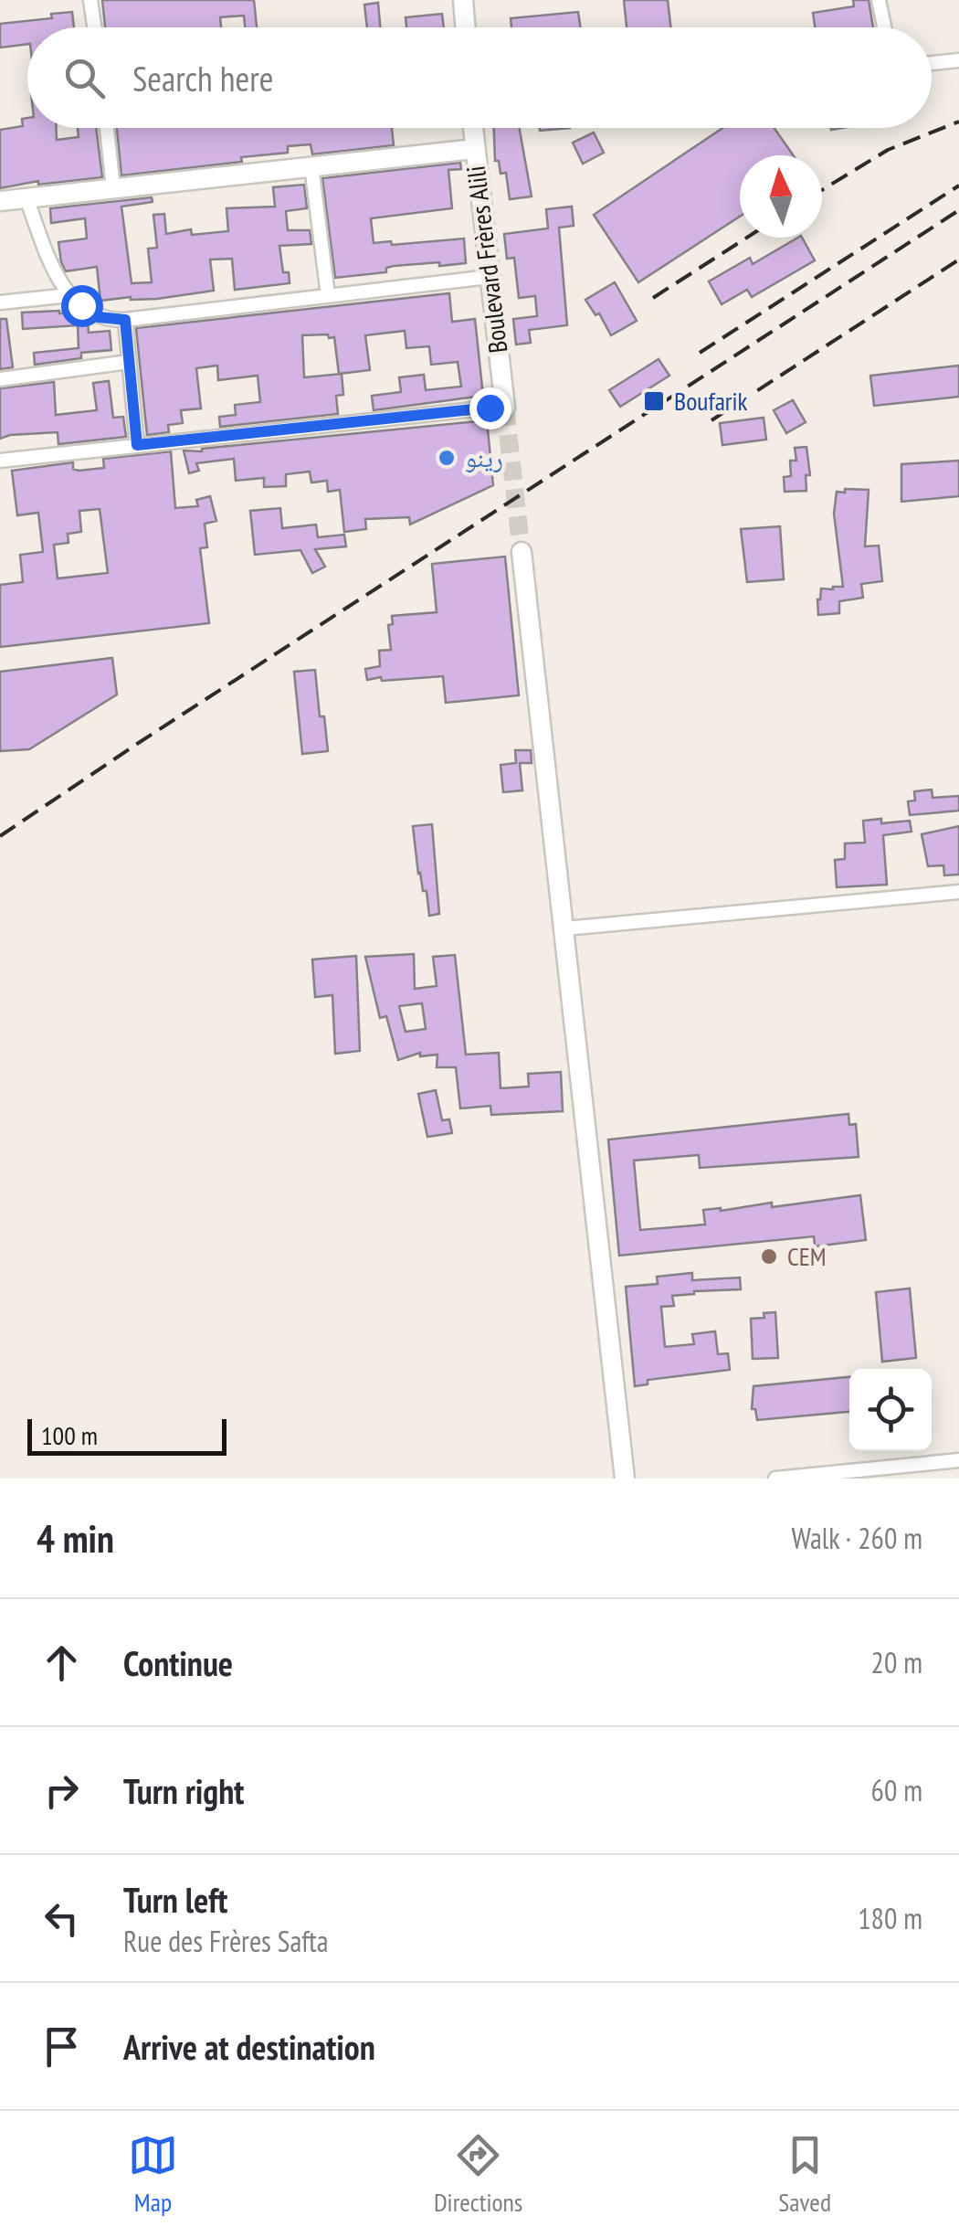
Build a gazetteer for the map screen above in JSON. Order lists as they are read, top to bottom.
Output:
{
  "streets": {
    "main road": ["Boulevard Frères Alili"]
  },
  "places": {
    "transit": ["Boufarik"],
    "other": ["رينو", "CEM"]
  },
  "scale_bar": "100 m",
  "north": "top",
  "page": {
    "search": "Search here",
    "scale": "100 m",
    "heading": ["4 min", "Walk · 260 m"],
    "list": [
      ["Continue", "20 m"],
      ["Turn right", "60 m"],
      ["Turn left", "Rue des Frères Safta", "180 m"],
      "Arrive at destination"
    ],
    "nav": ["Map", "Directions", "Saved"]
  }
}
